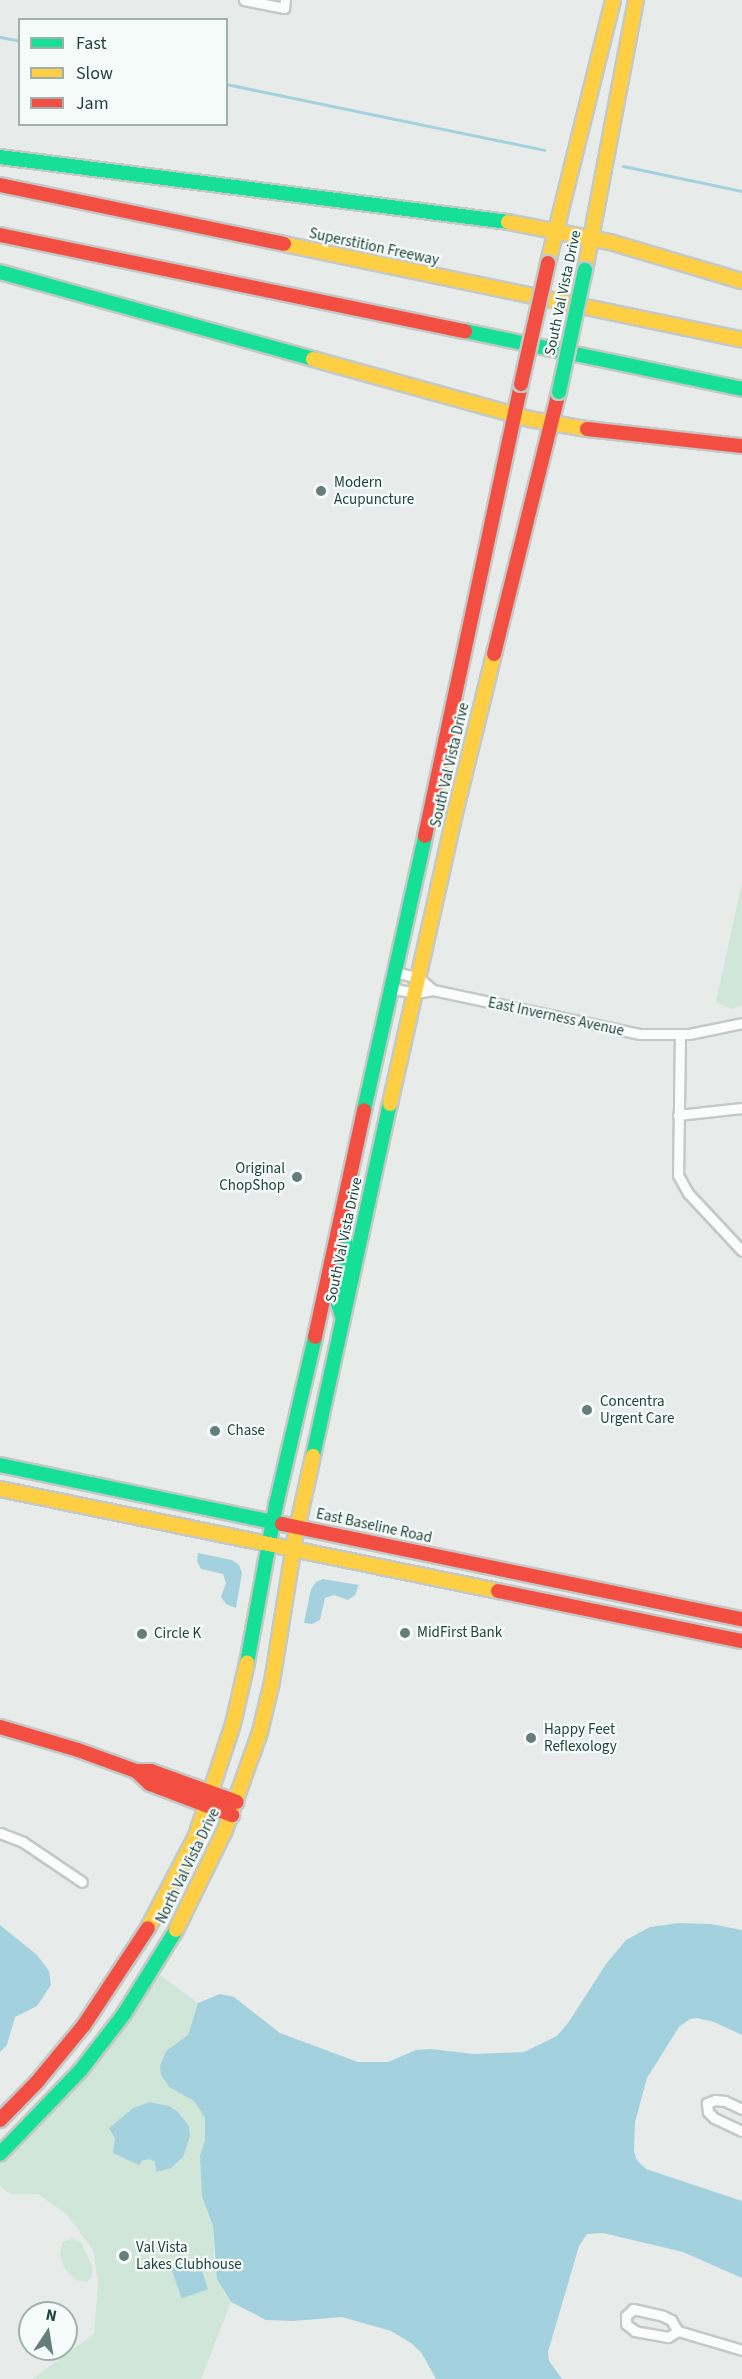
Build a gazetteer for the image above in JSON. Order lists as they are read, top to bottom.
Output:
{
  "streets": {
    "main road": [
      "Superstition Freeway",
      "South Val Vista Drive",
      "East Baseline Road",
      "North Val Vista Drive"
    ],
    "street": ["East Inverness Avenue"]
  },
  "crossings": [
    ["South Val Vista Drive", "East Inverness Avenue"],
    ["South Val Vista Drive", "East Baseline Road"],
    ["South Val Vista Drive", "North Val Vista Drive"],
    ["East Baseline Road", "North Val Vista Drive"]
  ],
  "places": [
    "Modern Acupuncture",
    "Original ChopShop",
    "Concentra Urgent Care",
    "Chase",
    "MidFirst Bank",
    "Circle K",
    "Happy Feet Reflexology",
    "Val Vista Lakes Clubhouse"
  ],
  "legend": ["Fast", "Slow", "Jam"],
  "north": "top"
}
